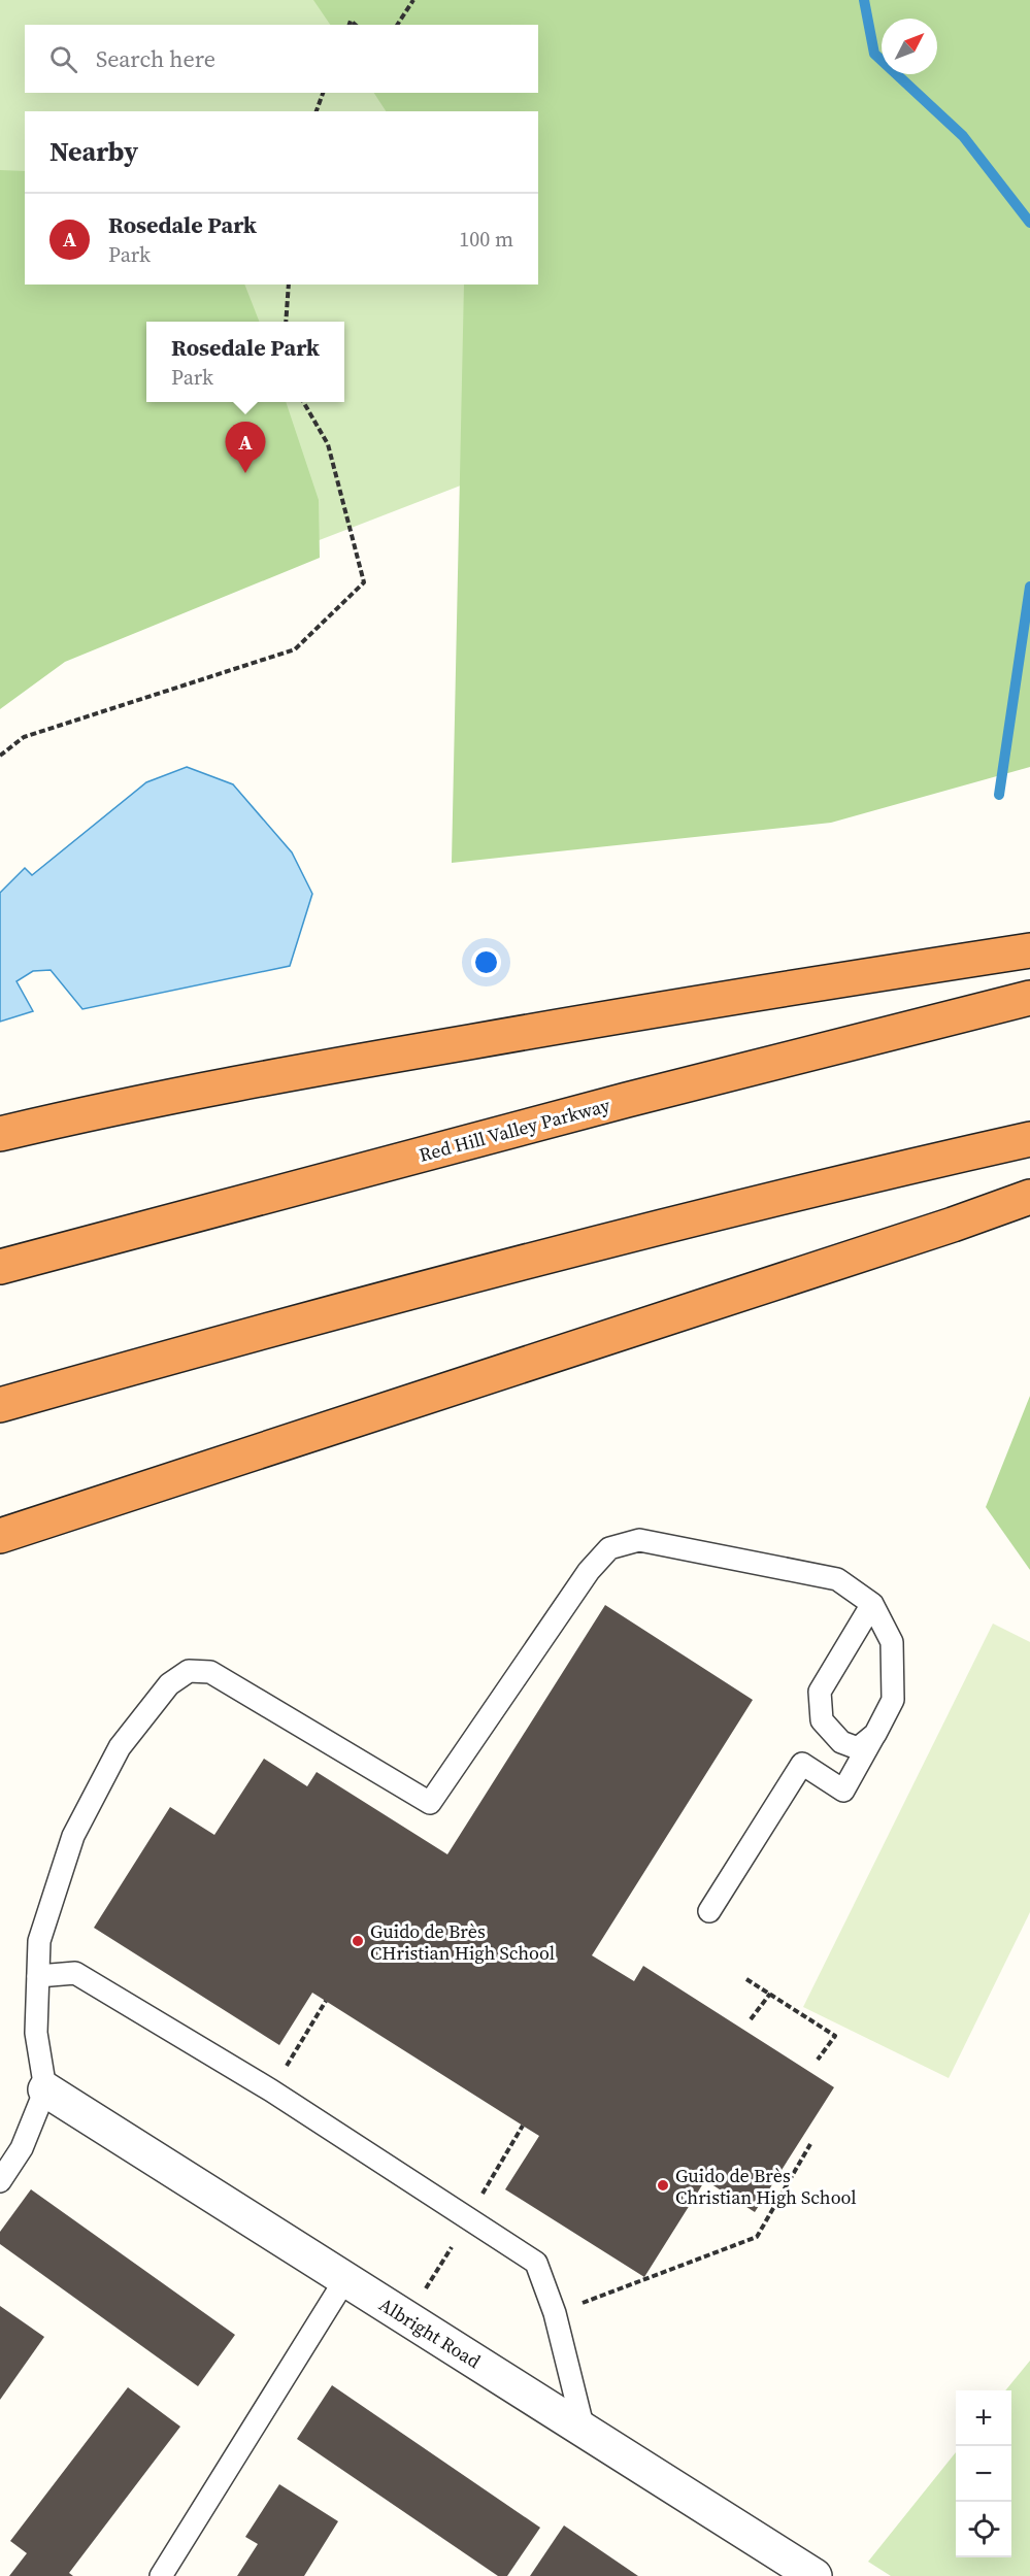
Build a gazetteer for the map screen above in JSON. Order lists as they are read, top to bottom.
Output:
{
  "streets": {
    "highway": ["Red Hill Valley Parkway"],
    "street": ["Albright Road"]
  },
  "places": ["Guido de Brès CHristian High School", "Guido de Brès Christian High School"],
  "north": "top right",
  "page": {
    "search": "Search here",
    "heading": "Nearby",
    "list": [
      {
        "mark": "A",
        "name": "Rosedale Park",
        "note": "Park",
        "value": "100 m"
      }
    ],
    "popup": ["Rosedale Park", "Park"],
    "pins": "A",
    "map_buttons": ["+", "−"]
  }
}
